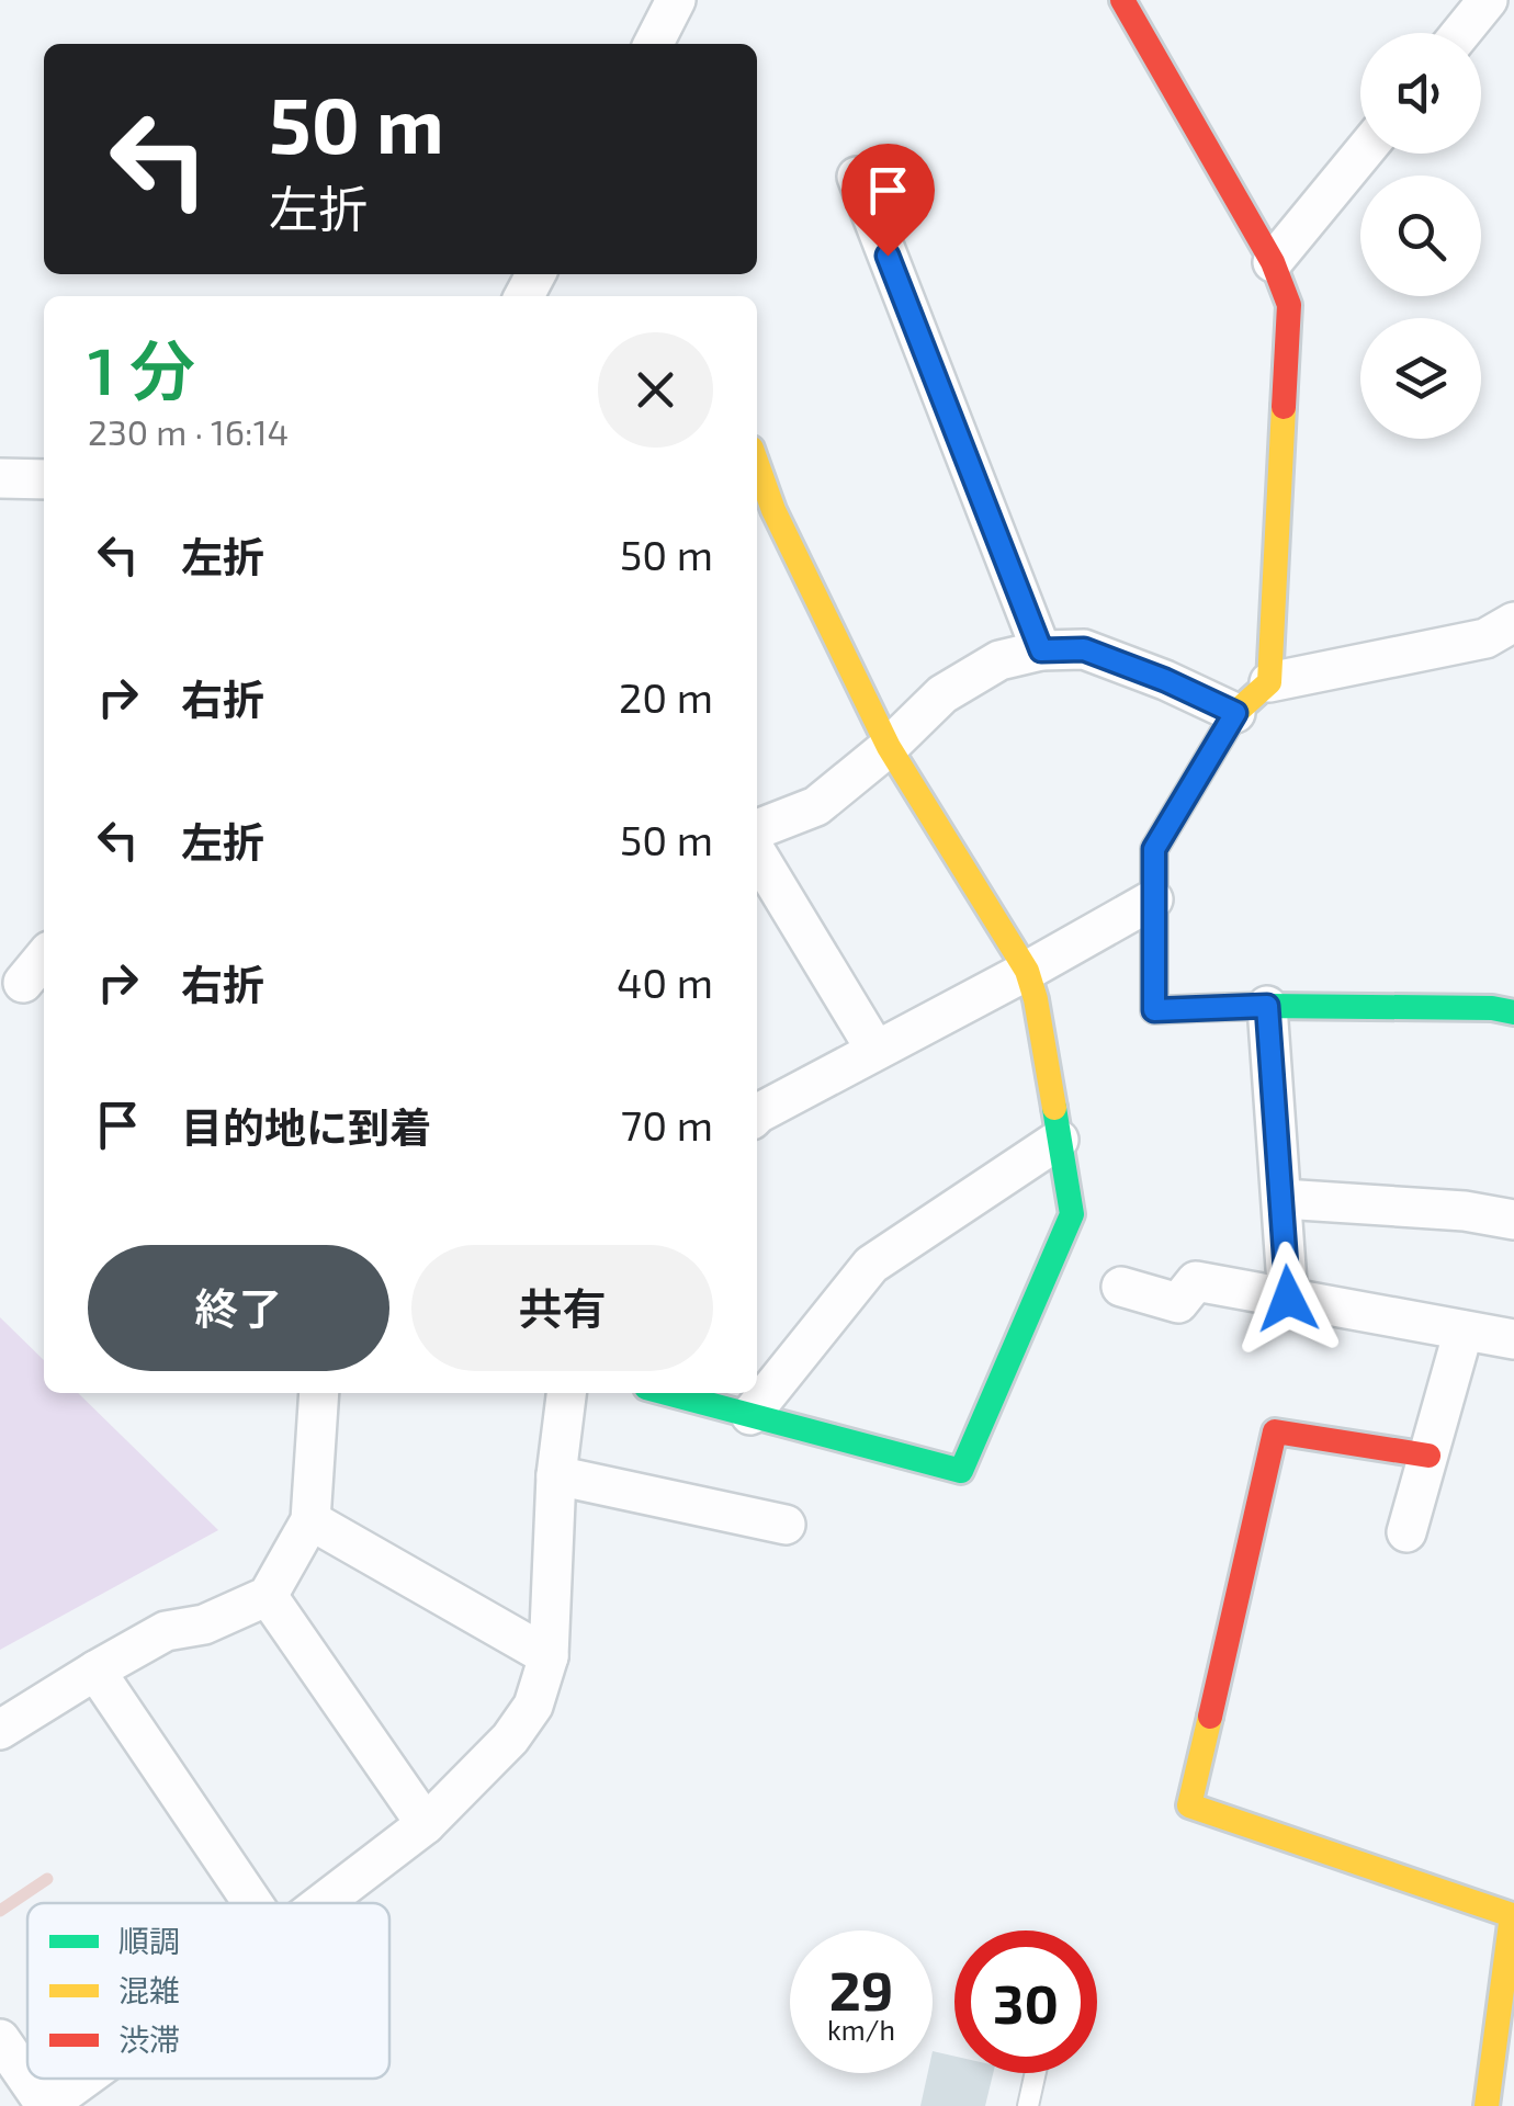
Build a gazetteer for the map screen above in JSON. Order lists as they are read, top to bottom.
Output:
{
  "legend": ["順調", "混雑", "渋滞"],
  "page": {
    "turn": ["50 m", "左折"],
    "heading": ["1 分", "230 m · 16:14"],
    "list": [
      {
        "name": "左折",
        "value": "50 m"
      },
      {
        "name": "右折",
        "value": "20 m"
      },
      {
        "name": "左折",
        "value": "50 m"
      },
      {
        "name": "右折",
        "value": "40 m"
      },
      {
        "name": "目的地に到着",
        "value": "70 m"
      }
    ],
    "buttons": ["終了", "共有"],
    "speed": "29 km/h",
    "limit": "30"
  }
}
